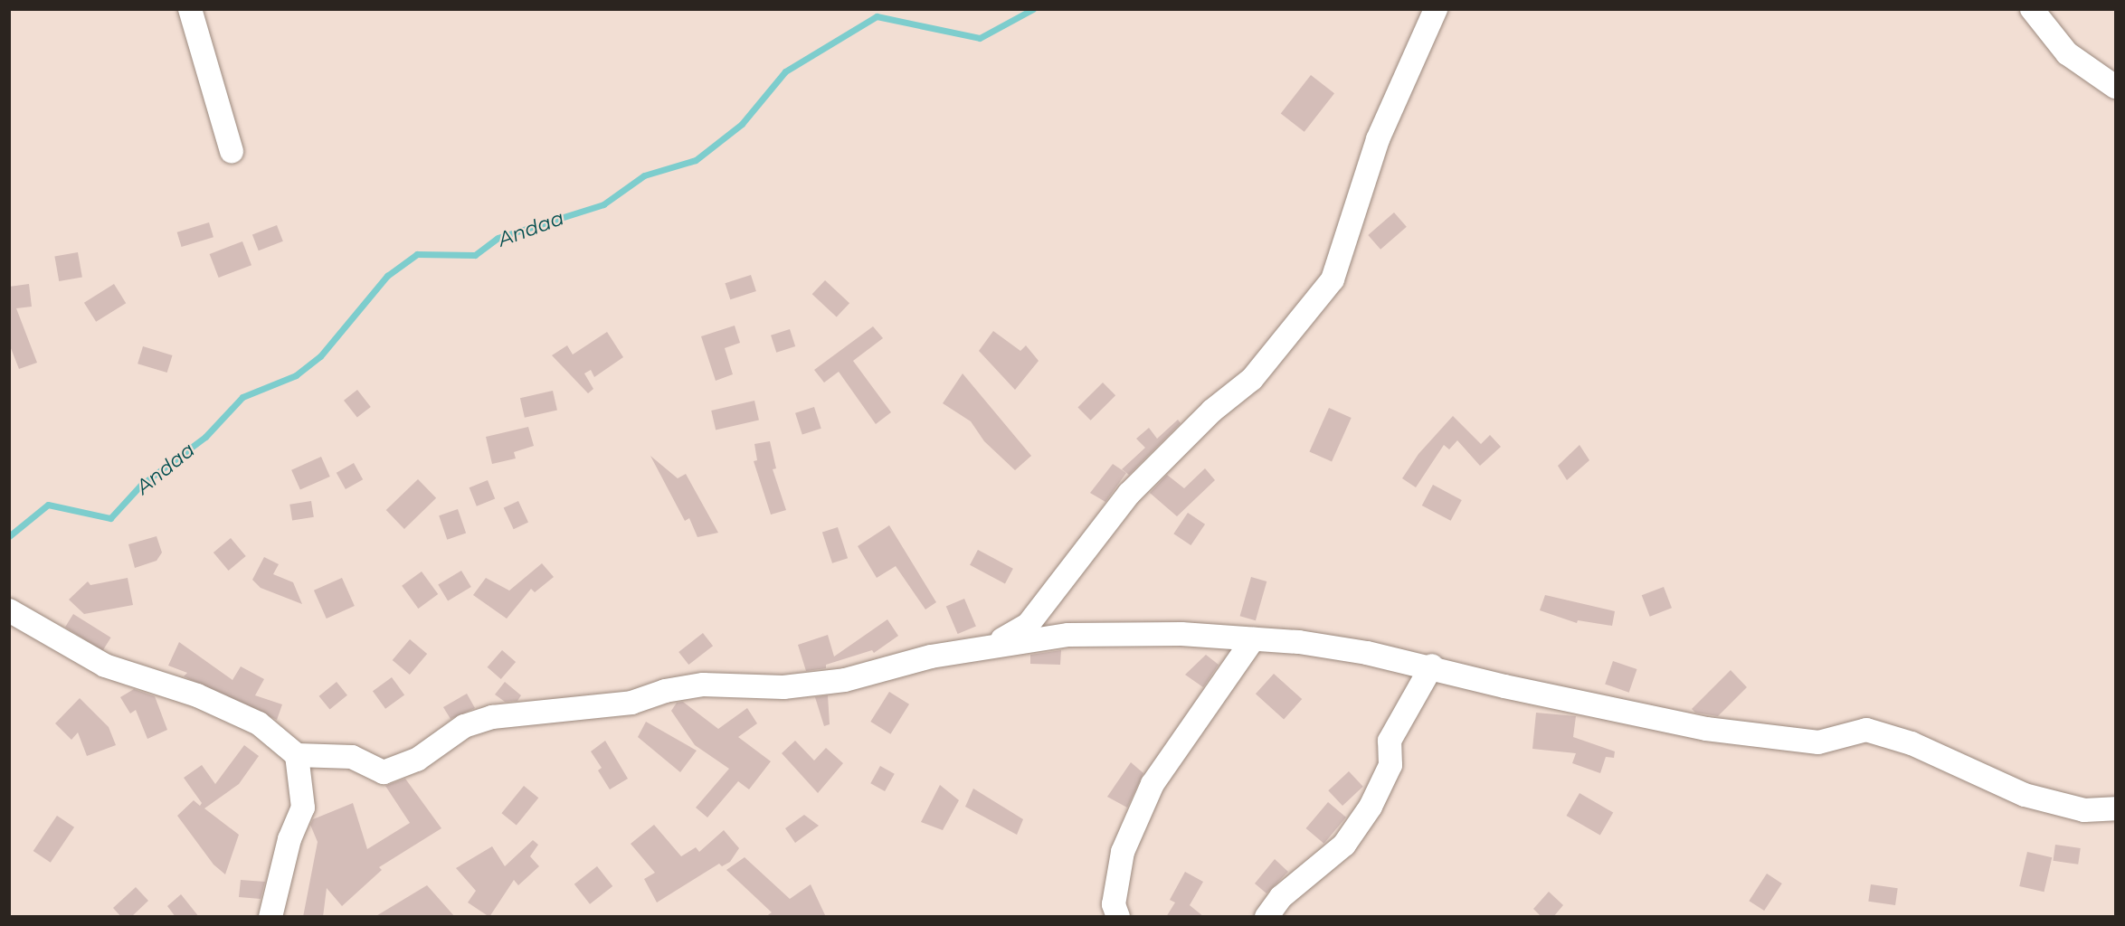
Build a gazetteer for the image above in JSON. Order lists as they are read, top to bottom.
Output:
{
  "water": ["Andaa"]
}
